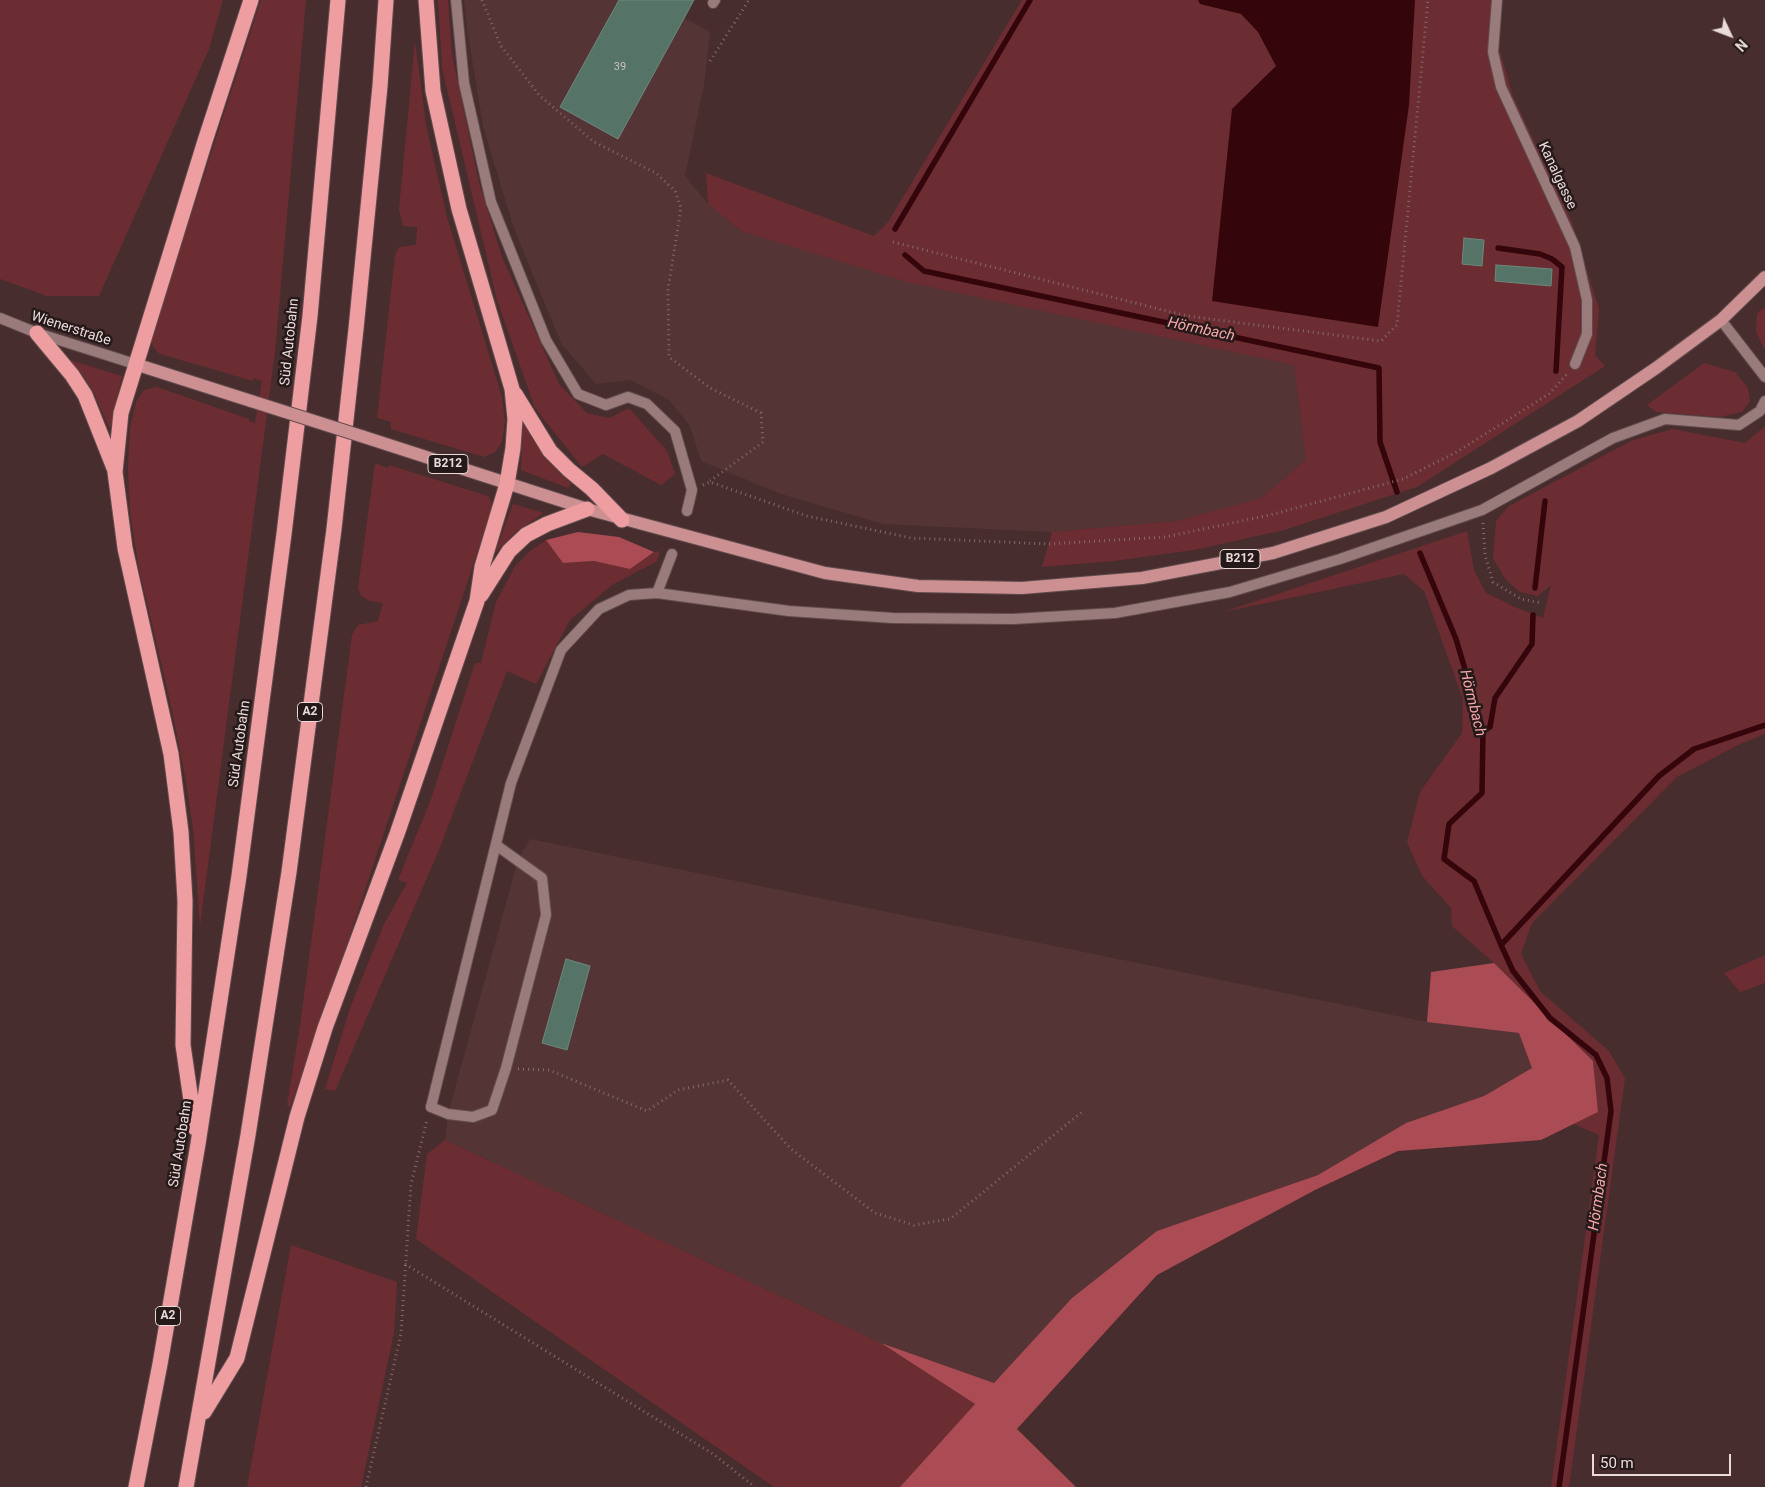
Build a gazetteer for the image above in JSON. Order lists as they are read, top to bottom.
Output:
{
  "streets": {
    "highway": ["Süd Autobahn", "A2"],
    "main road": ["B212"],
    "street": ["Kanalgasse", "Wienerstraße"]
  },
  "crossings": [
    ["Wienerstraße", "B212"]
  ],
  "water": ["Hörmbach"],
  "house_numbers": ["39"],
  "scale_bar": "50 m",
  "north": "bottom right"
}
